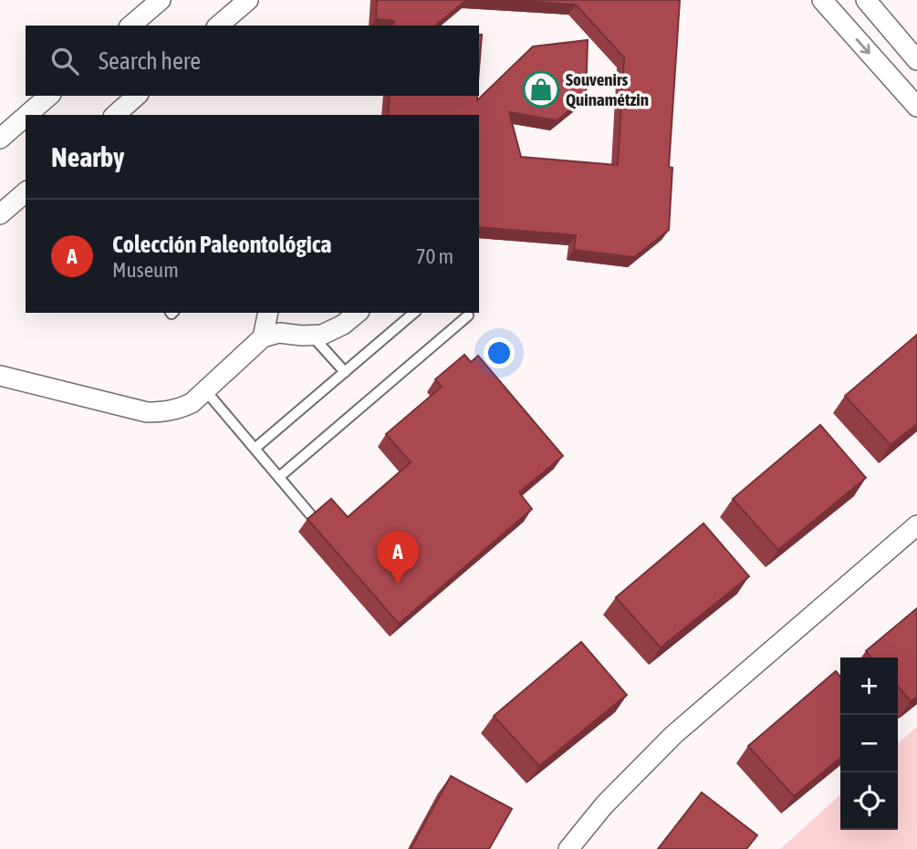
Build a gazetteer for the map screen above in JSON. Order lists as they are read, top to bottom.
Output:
{
  "places": {
    "shop": ["Souvenirs Quinamétzin"]
  },
  "page": {
    "search": "Search here",
    "heading": "Nearby",
    "list": [
      {
        "mark": "A",
        "name": "Colección Paleontológica",
        "note": "Museum",
        "value": "70 m"
      }
    ],
    "pins": "A",
    "map_buttons": ["+", "−"]
  }
}
